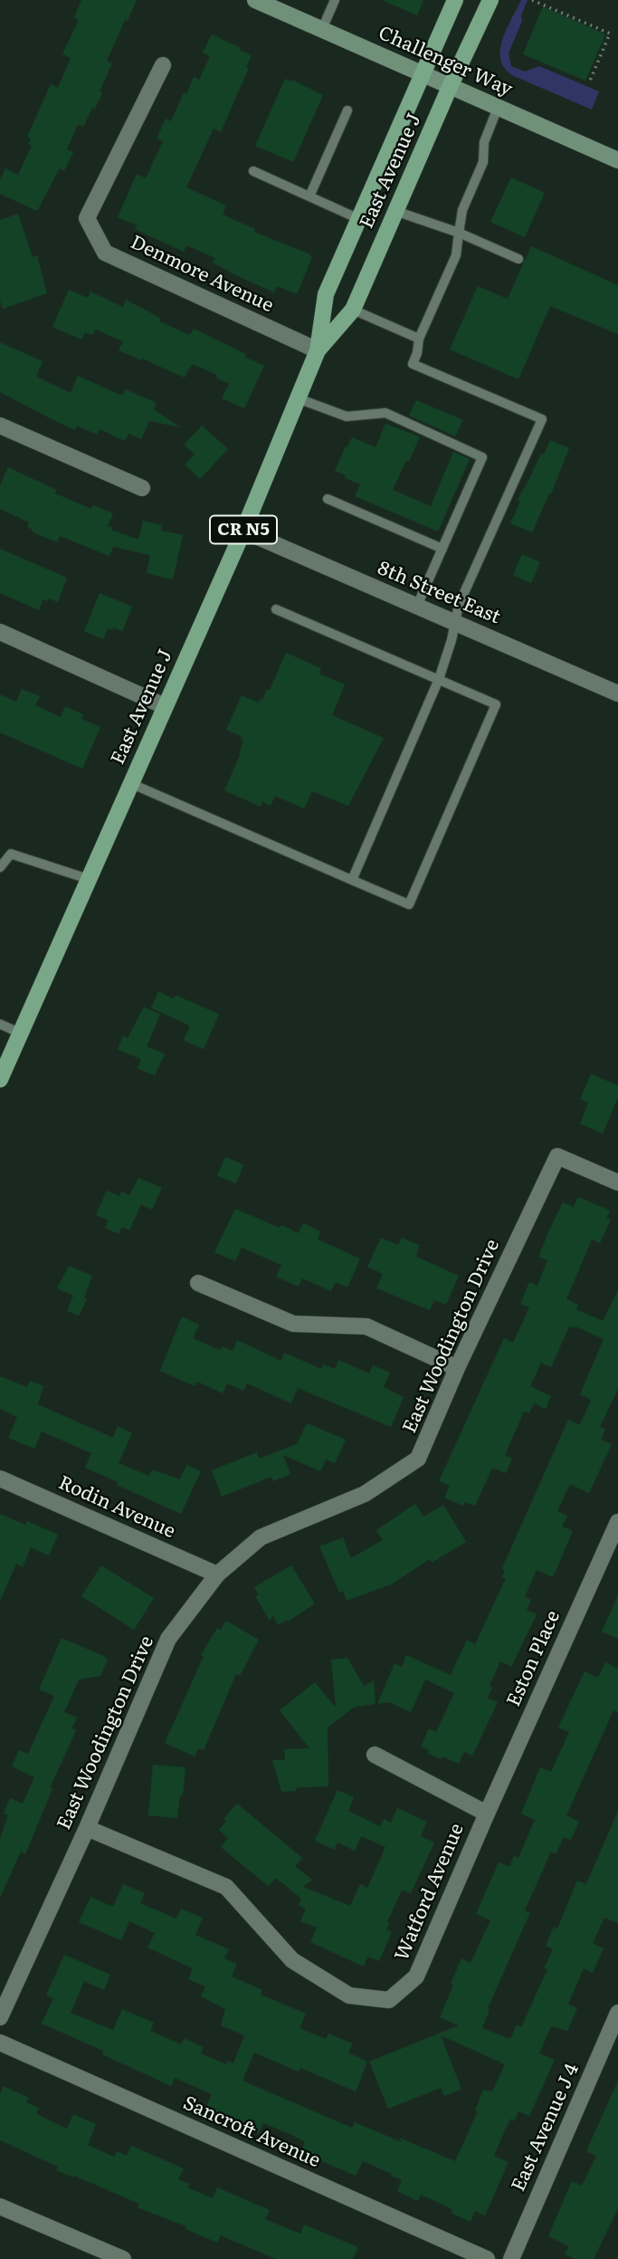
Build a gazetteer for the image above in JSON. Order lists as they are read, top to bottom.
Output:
{
  "streets": {
    "main road": ["Challenger Way", "East Avenue J", "CR N5"],
    "street": [
      "Denmore Avenue",
      "8th Street East",
      "East Woodington Drive",
      "Rodin Avenue",
      "Eston Place",
      "Watford Avenue",
      "East Avenue J 4",
      "Sancroft Avenue"
    ]
  },
  "crossings": [
    ["Challenger Way", "East Avenue J"],
    ["East Avenue J", "Denmore Avenue"],
    ["East Avenue J", "8th Street East"],
    ["East Woodington Drive", "Rodin Avenue"],
    ["East Woodington Drive", "Watford Avenue"],
    ["Eston Place", "Watford Avenue"]
  ]
}
